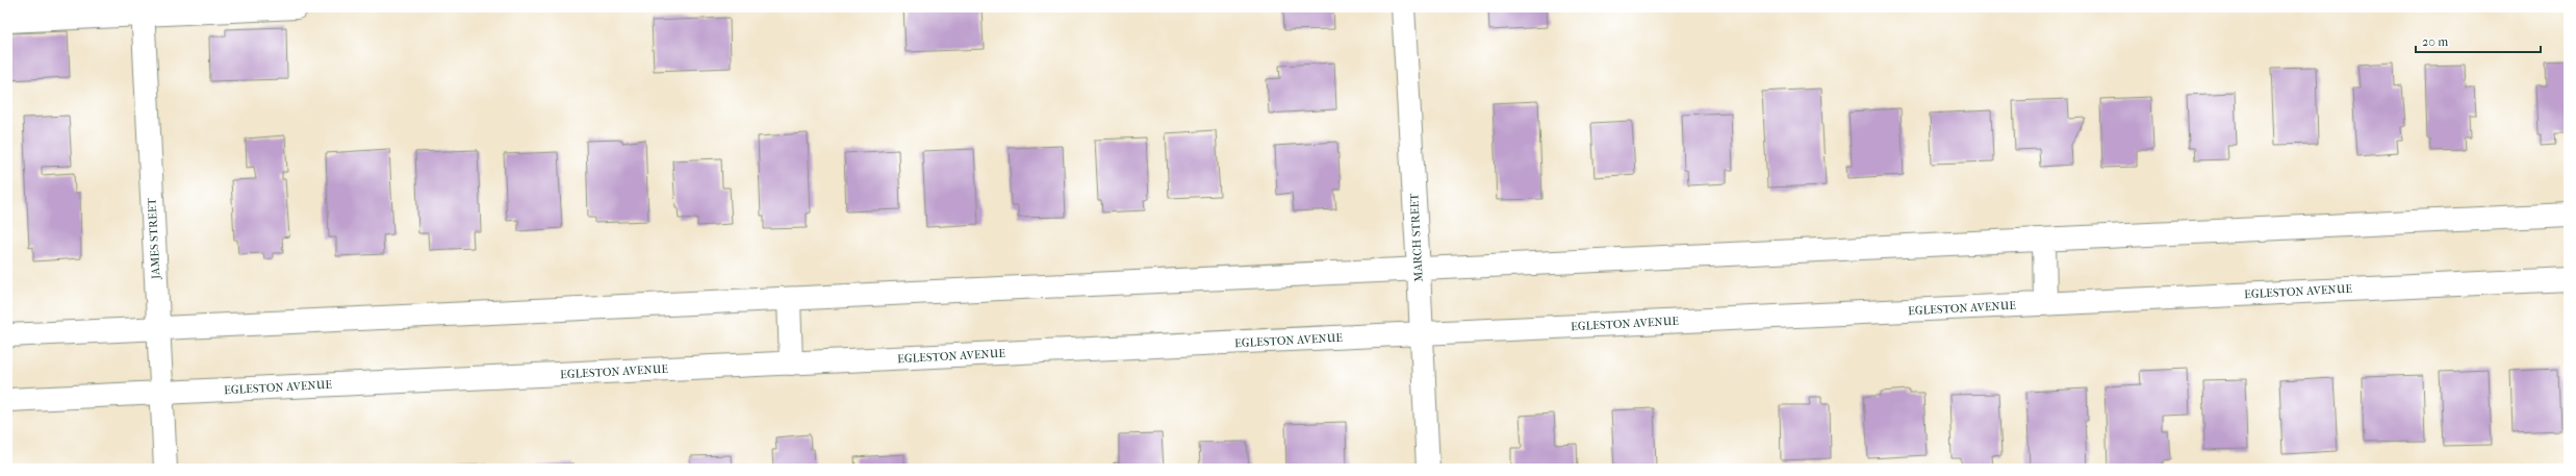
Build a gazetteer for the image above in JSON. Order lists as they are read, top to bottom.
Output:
{
  "streets": {
    "street": ["MARCH STREET", "JAMES STREET", "EGLESTON AVENUE"]
  },
  "crossings": [
    ["MARCH STREET", "EGLESTON AVENUE"],
    ["JAMES STREET", "EGLESTON AVENUE"]
  ],
  "scale_bar": "20 m"
}
